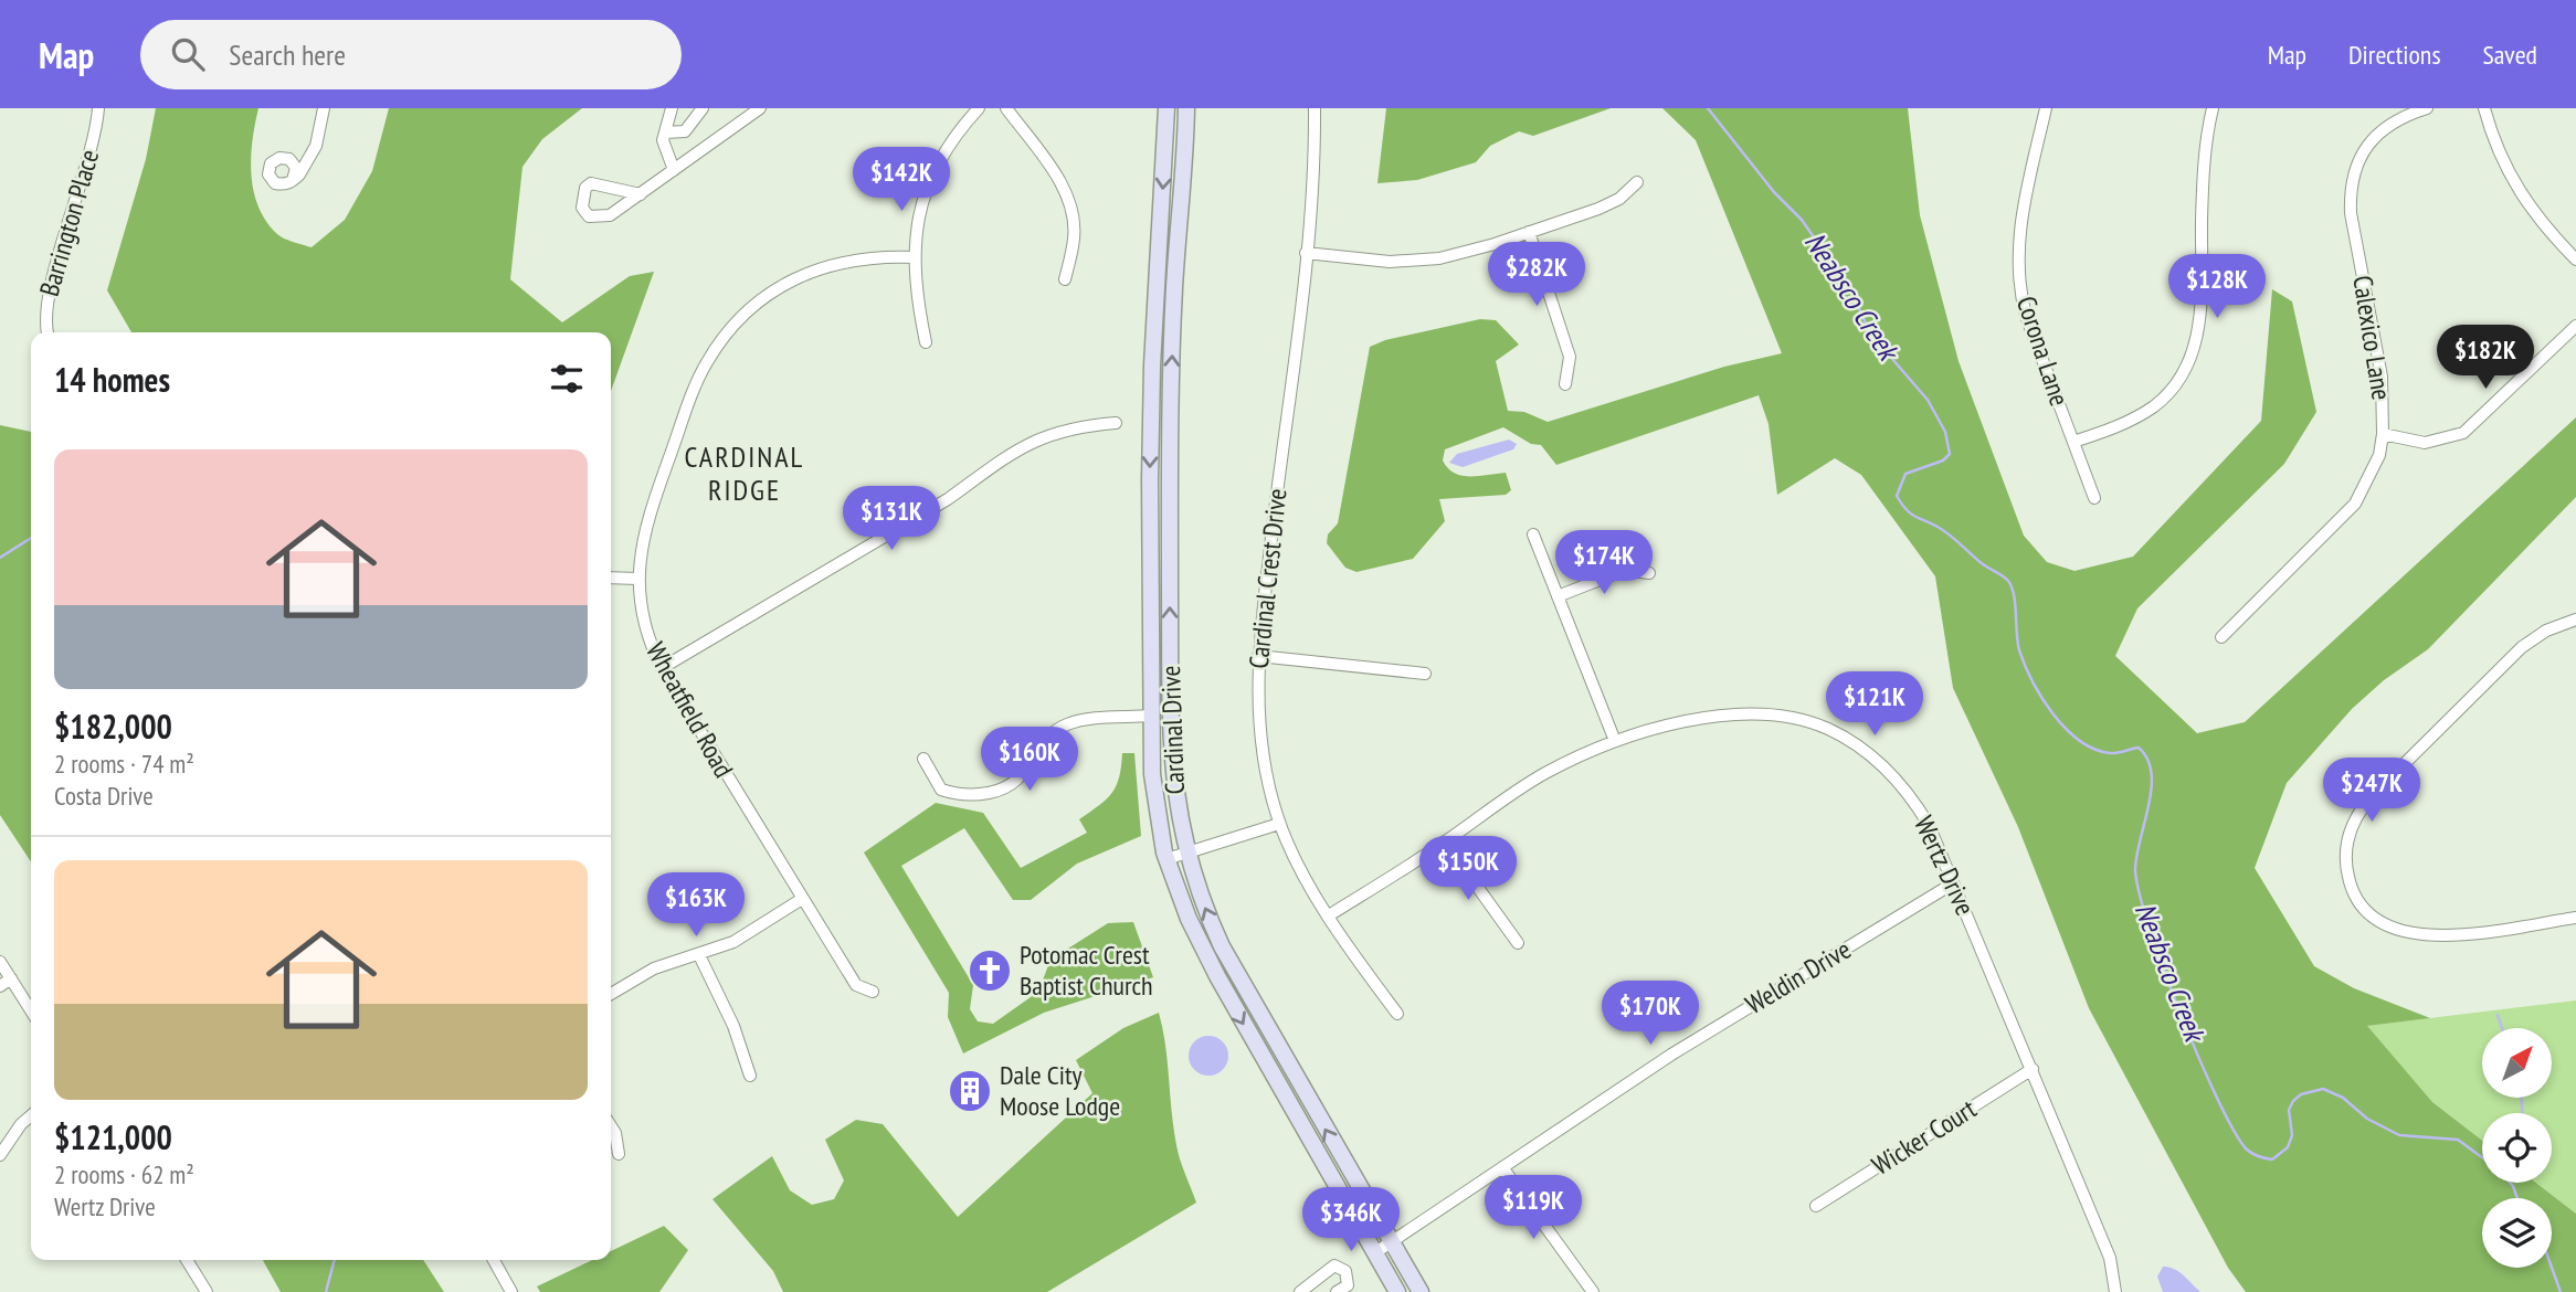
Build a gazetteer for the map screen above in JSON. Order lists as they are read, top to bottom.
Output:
{
  "streets": {
    "main road": ["Cardinal Drive"],
    "street": [
      "Barrington Place",
      "Calexico Lane",
      "Corona Lane",
      "Cardinal Crest Drive",
      "Wheatfield Road",
      "Wertz Drive",
      "Weldin Drive",
      "Wicker Court"
    ]
  },
  "crossings": [
    ["Cardinal Crest Drive", "Wertz Drive"],
    ["Cardinal Drive", "Weldin Drive"],
    ["Wertz Drive", "Weldin Drive"],
    ["Wertz Drive", "Wicker Court"]
  ],
  "districts": ["CARDINAL RIDGE"],
  "water": ["Neabsco Creek"],
  "places": {
    "church": ["Potomac Crest Baptist Church"],
    "building": ["Dale City Moose Lodge"]
  },
  "north": "top right",
  "page": {
    "header": "Map",
    "search": "Search here",
    "nav": ["Map", "Directions", "Saved"],
    "price": [
      "$142K",
      "$282K",
      "$128K",
      "$182K",
      "$131K",
      "$174K",
      "$121K",
      "$160K",
      "$247K",
      "$150K",
      "$163K",
      "$170K",
      "$119K",
      "$346K"
    ],
    "heading": "14 homes",
    "list": [
      {
        "name": "$182,000",
        "note": "2 rooms · 74 m² · Costa Drive"
      },
      {
        "name": "$121,000",
        "note": "2 rooms · 62 m² · Wertz Drive"
      }
    ]
  }
}
